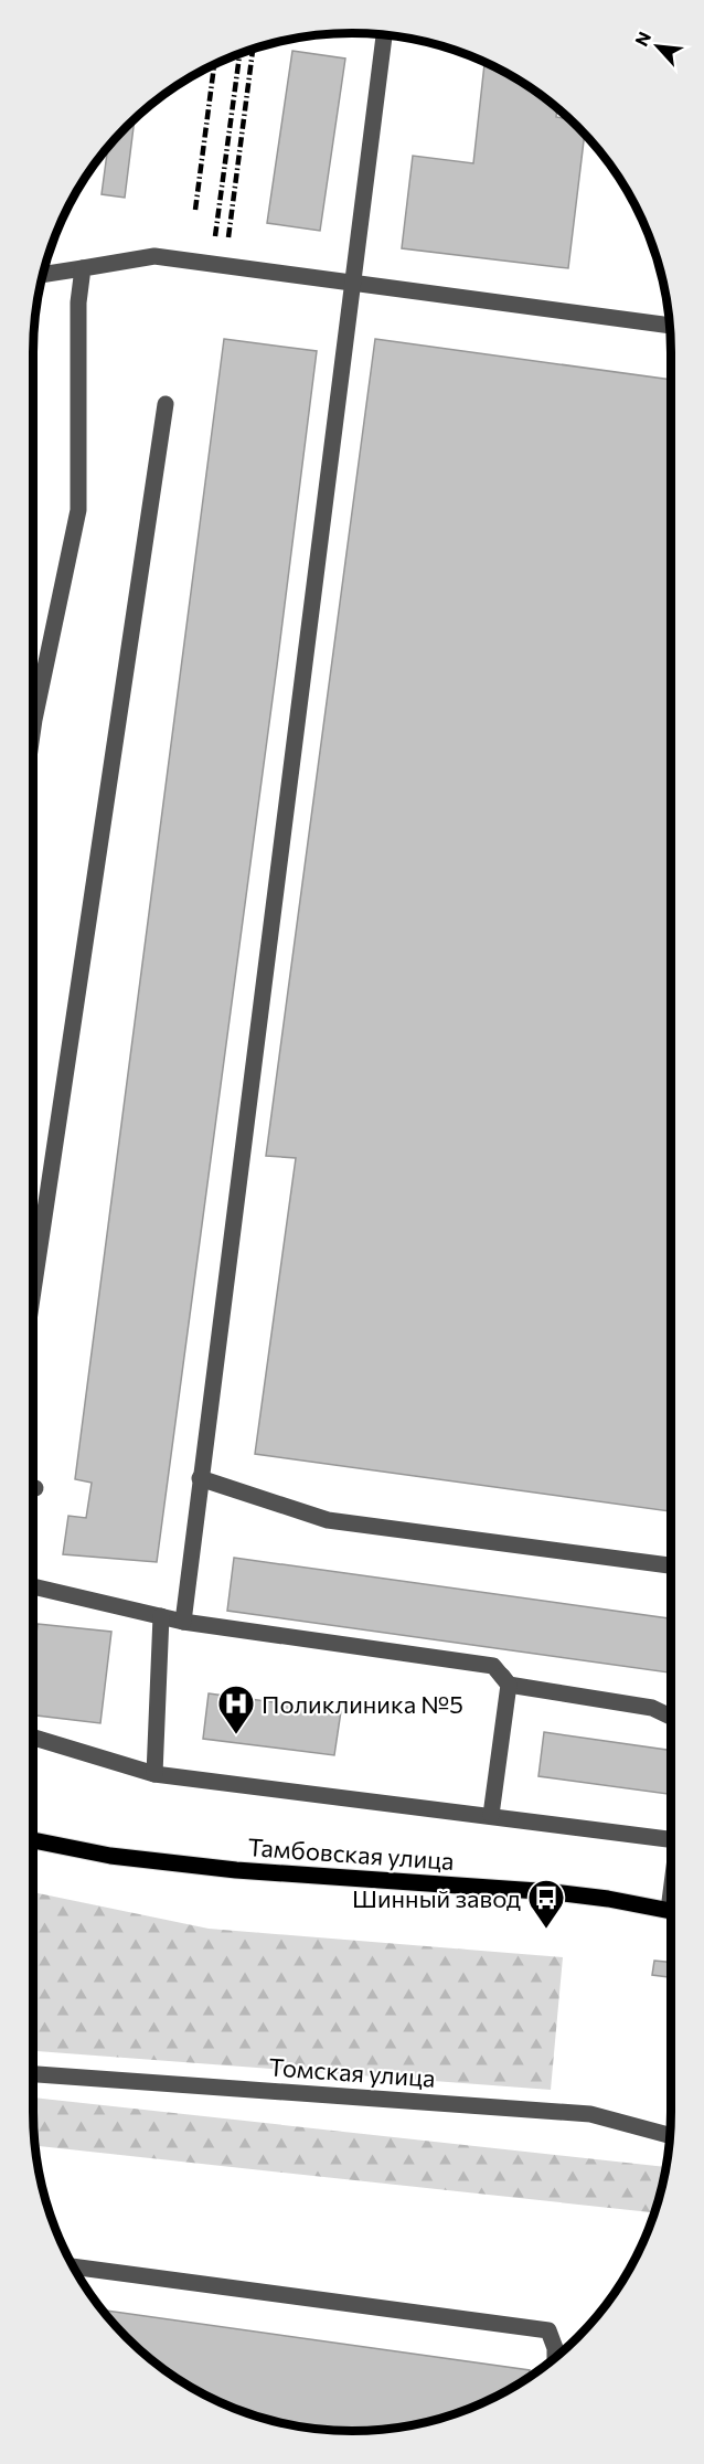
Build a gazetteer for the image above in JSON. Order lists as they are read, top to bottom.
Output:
{
  "streets": {
    "main road": ["Тамбовская улица"],
    "street": ["Томская улица"]
  },
  "places": {
    "hospital": ["Поликлиника №5"],
    "bus stop": ["Шинный завод"]
  },
  "north": "top left"
}
